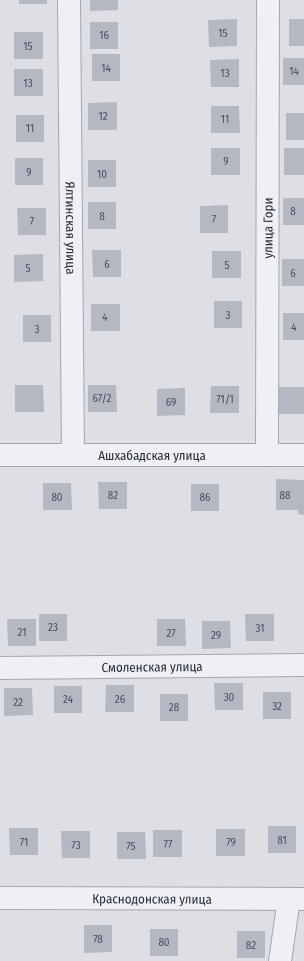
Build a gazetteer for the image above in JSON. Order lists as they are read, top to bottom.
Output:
{
  "streets": {
    "street": [
      "Ялтинская улица",
      "улица Гори",
      "Ашхабадская улица",
      "Смоленская улица",
      "Краснодонская улица"
    ]
  },
  "crossings": [
    ["Ялтинская улица", "Ашхабадская улица"],
    ["улица Гори", "Ашхабадская улица"]
  ],
  "house_numbers": [
    "15",
    "16",
    "15",
    "14",
    "14",
    "13",
    "13",
    "12",
    "11",
    "11",
    "9",
    "9",
    "10",
    "8",
    "8",
    "7",
    "7",
    "6",
    "5",
    "5",
    "6",
    "3",
    "4",
    "4",
    "3",
    "67/2",
    "71/1",
    "69",
    "82",
    "88",
    "80",
    "86",
    "23",
    "31",
    "21",
    "27",
    "29",
    "30",
    "24",
    "26",
    "22",
    "32",
    "28",
    "81",
    "71",
    "79",
    "77",
    "73",
    "75",
    "78",
    "80",
    "82"
  ]
}
